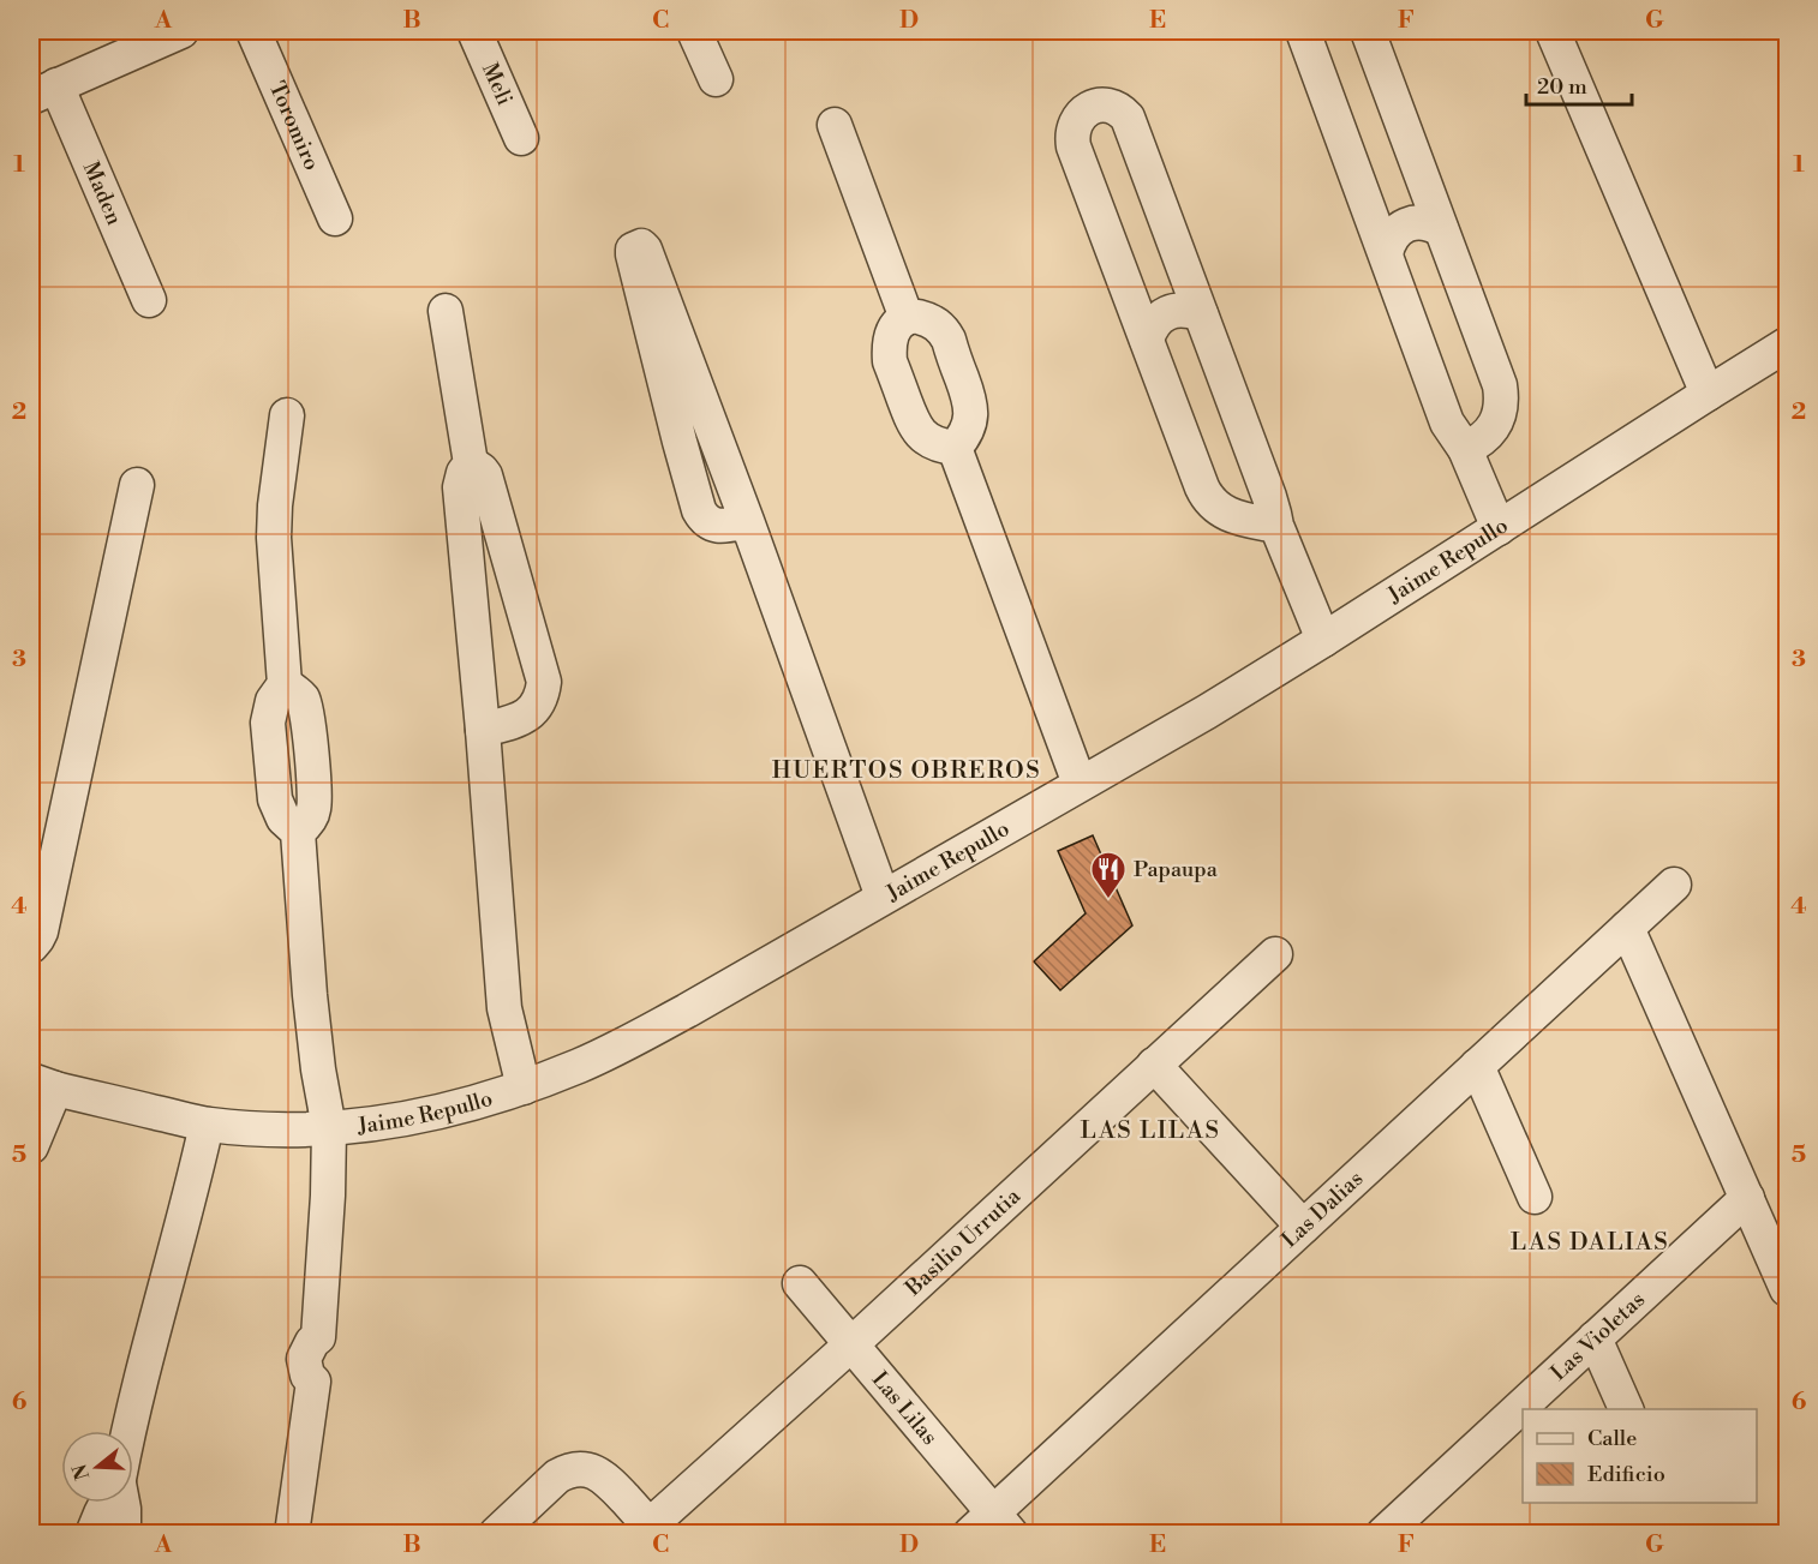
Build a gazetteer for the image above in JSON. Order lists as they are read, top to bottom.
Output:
{
  "streets": {
    "street": [
      "Meli",
      "Toromiro",
      "Maden",
      "Jaime Repullo",
      "Las Dalias",
      "Basilio Urrutia",
      "Las Violetas",
      "Las Lilas"
    ]
  },
  "crossings": [
    ["Las Dalias", "Las Lilas"],
    ["Basilio Urrutia", "Las Lilas"]
  ],
  "districts": ["HUERTOS OBREROS", "LAS LILAS", "LAS DALIAS"],
  "places": {
    "restaurant": ["Papaupa"]
  },
  "legend": ["Calle", "Edificio"],
  "scale_bar": "20 m",
  "north": "left",
  "grid": {
    "columns": [
      "A",
      "B",
      "C",
      "D",
      "E",
      "F",
      "G"
    ],
    "rows": [
      "1",
      "2",
      "3",
      "4",
      "5",
      "6"
    ]
  }
}
